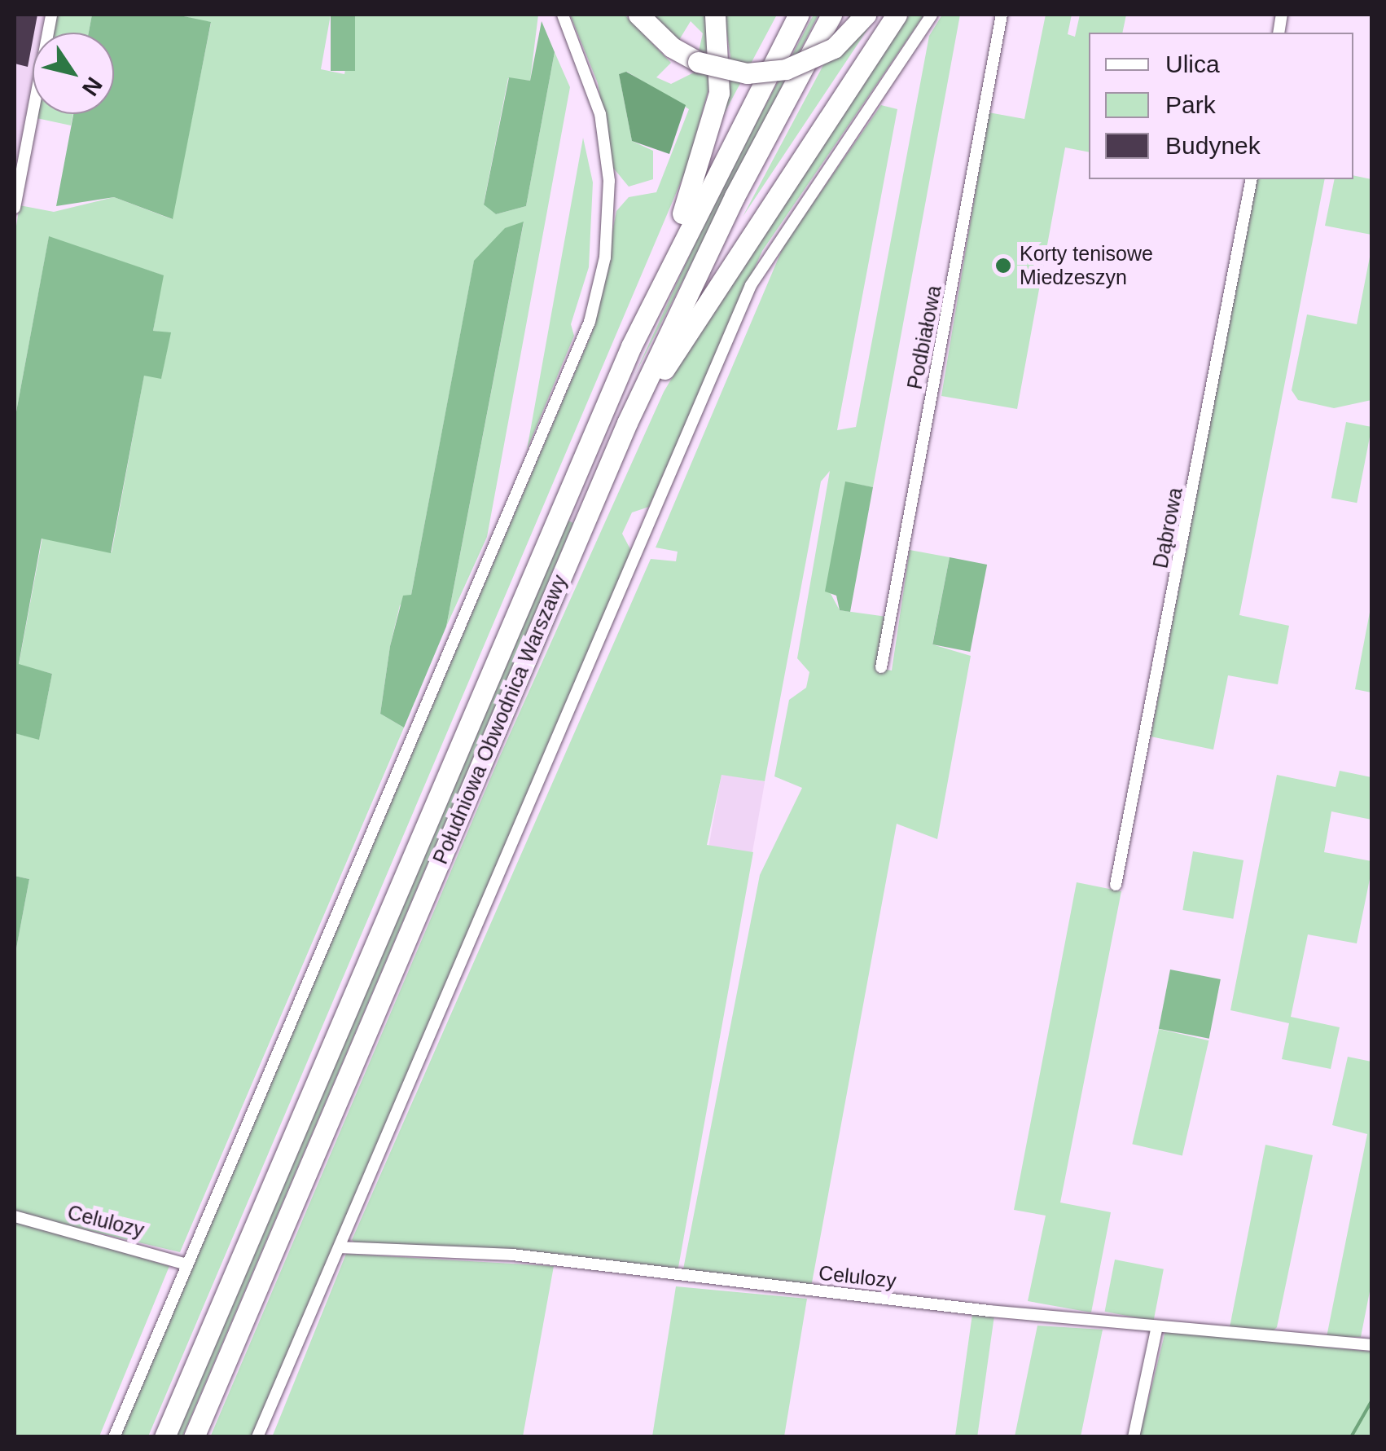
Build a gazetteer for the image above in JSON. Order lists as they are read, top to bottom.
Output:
{
  "streets": {
    "highway": ["Południowa Obwodnica Warszawy"],
    "street": ["Podbiałowa", "Dąbrowa", "Celulozy"]
  },
  "places": ["Korty tenisowe Miedzeszyn"],
  "legend": ["Ulica", "Park", "Budynek"],
  "north": "bottom right"
}
